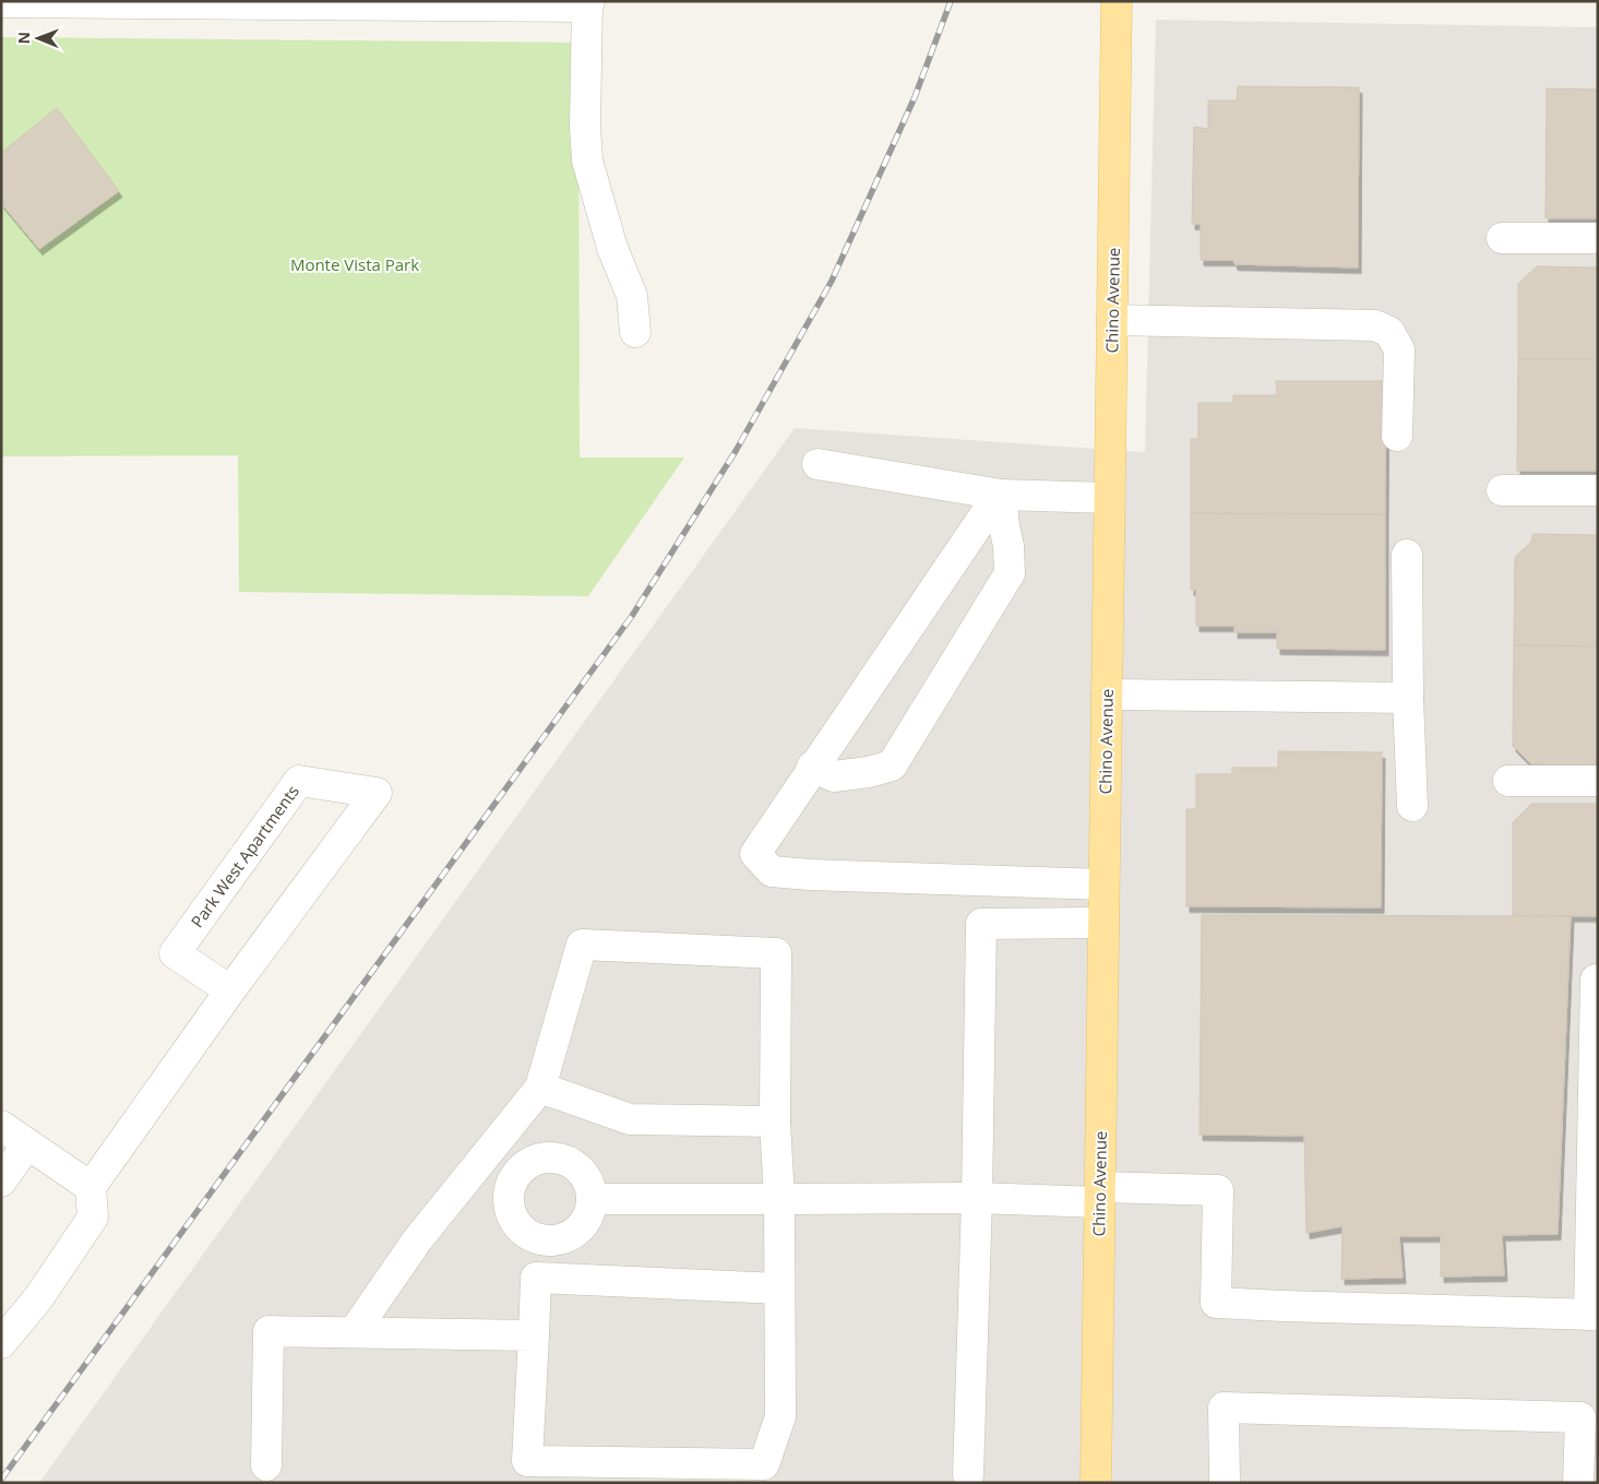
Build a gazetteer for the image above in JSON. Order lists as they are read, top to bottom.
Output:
{
  "streets": {
    "main road": ["Chino Avenue"],
    "street": ["Park West Apartments"]
  },
  "parks": ["Monte Vista Park"],
  "north": "left"
}
